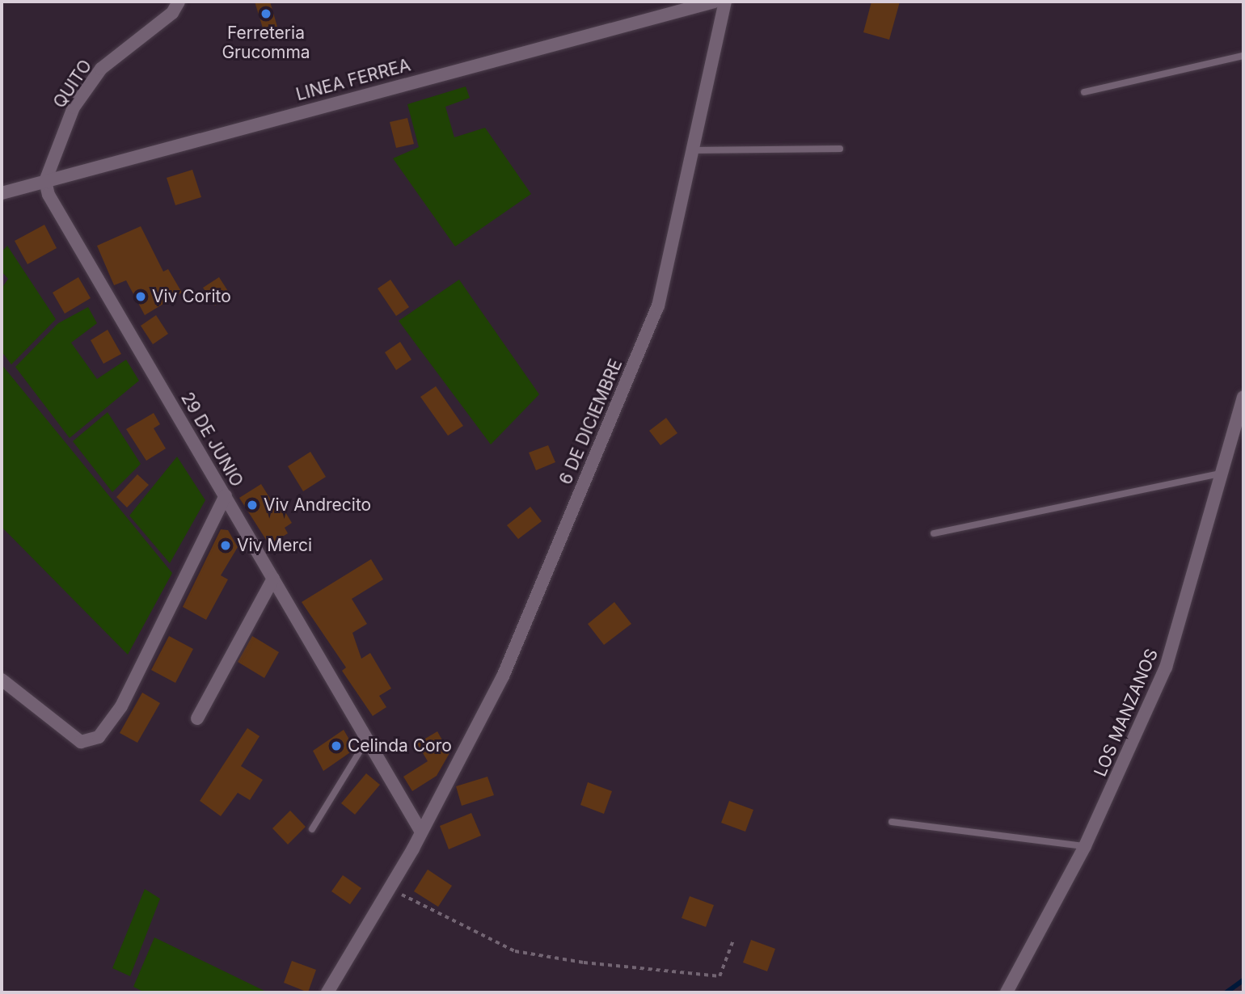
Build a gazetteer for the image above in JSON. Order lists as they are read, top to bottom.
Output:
{
  "streets": {
    "street": [
      "LINEA FERREA",
      "QUITO",
      "6 DE DICIEMBRE",
      "29 DE JUNIO",
      "LOS MANZANOS"
    ]
  },
  "crossings": [
    ["LINEA FERREA", "QUITO"],
    ["LINEA FERREA", "29 DE JUNIO"],
    ["QUITO", "29 DE JUNIO"],
    ["6 DE DICIEMBRE", "29 DE JUNIO"]
  ],
  "places": [
    "Ferreteria Grucomma",
    "Viv Corito",
    "Viv Andrecito",
    "Viv Merci",
    "Celinda Coro"
  ]
}
